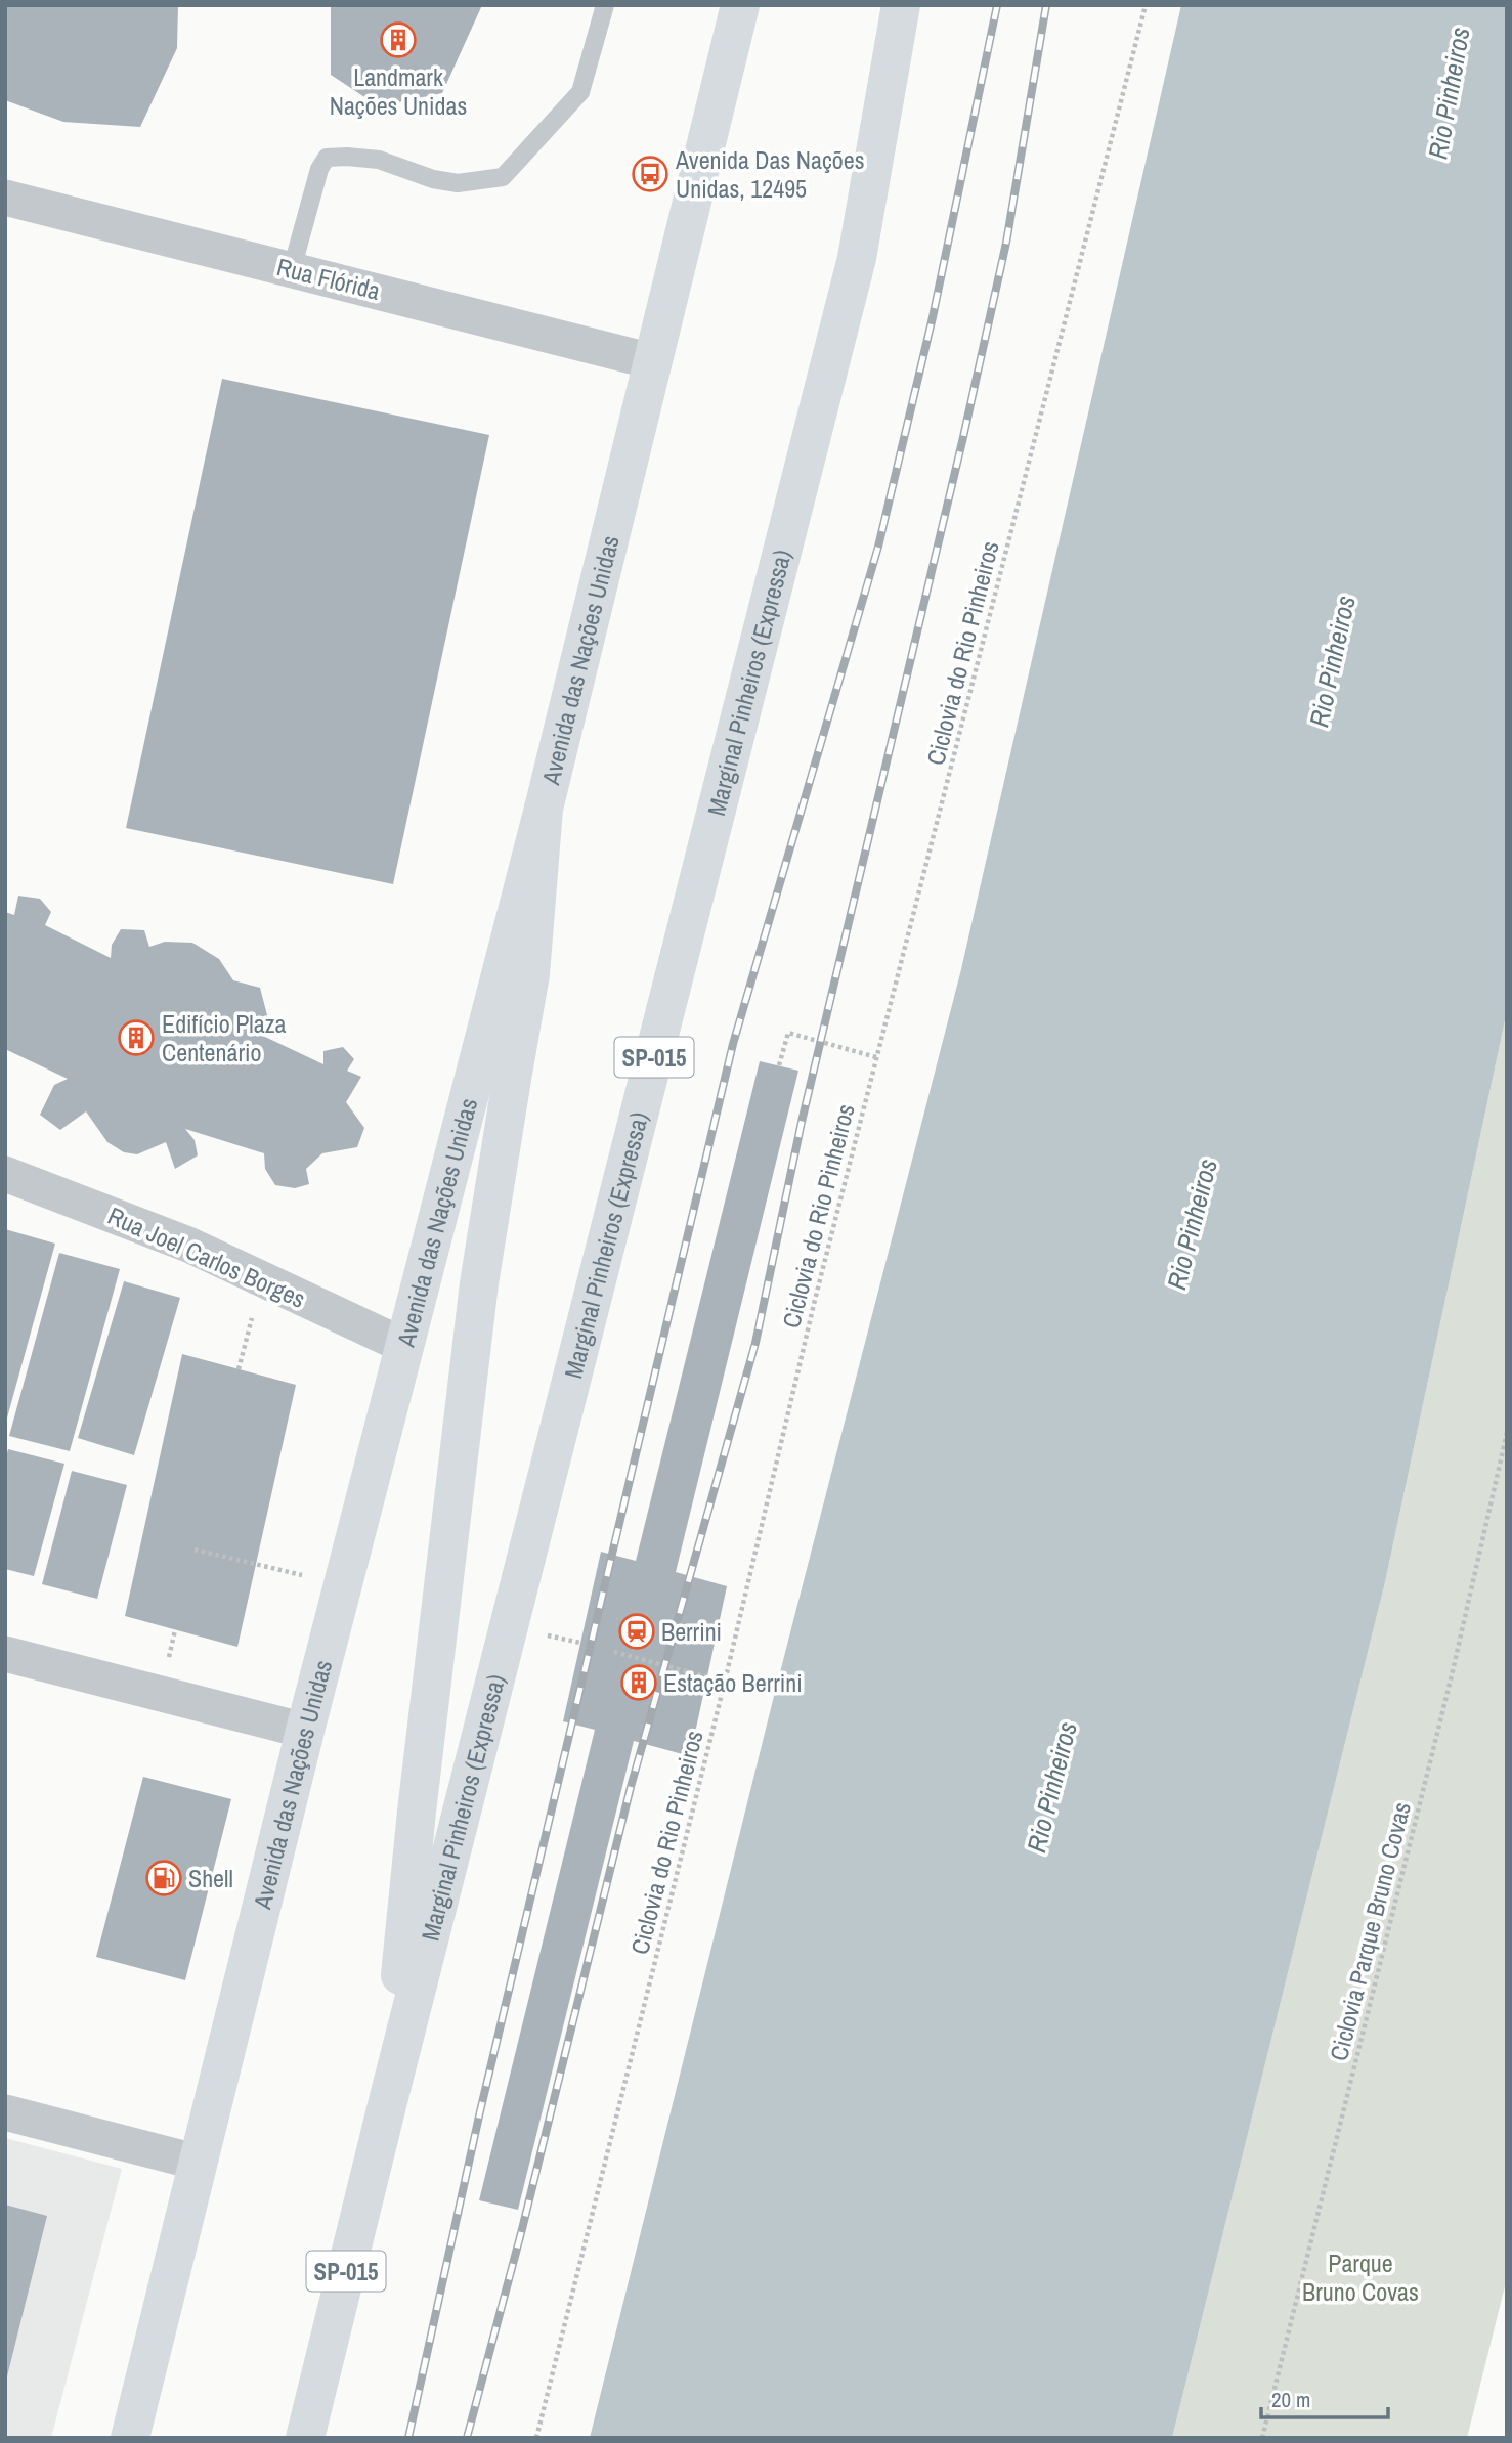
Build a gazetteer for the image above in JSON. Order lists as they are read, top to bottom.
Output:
{
  "streets": {
    "highway": ["Avenida das Nações Unidas", "Marginal Pinheiros (Expressa)", "SP-015"],
    "street": ["Rua Flórida", "Rua Joel Carlos Borges"],
    "path": ["Ciclovia do Rio Pinheiros", "Ciclovia Parque Bruno Covas"]
  },
  "crossings": [
    ["Rua Flórida", "Avenida das Nações Unidas"],
    ["Avenida das Nações Unidas", "Rua Joel Carlos Borges"]
  ],
  "water": ["Rio Pinheiros"],
  "parks": ["Parque Bruno Covas"],
  "places": {
    "building": ["Landmark Nações Unidas", "Edifício Plaza Centenário", "Estação Berrini"],
    "bus stop": ["Avenida Das Nações Unidas, 12495"],
    "station": ["Berrini"],
    "fuel station": ["Shell"]
  },
  "scale_bar": "20 m"
}
